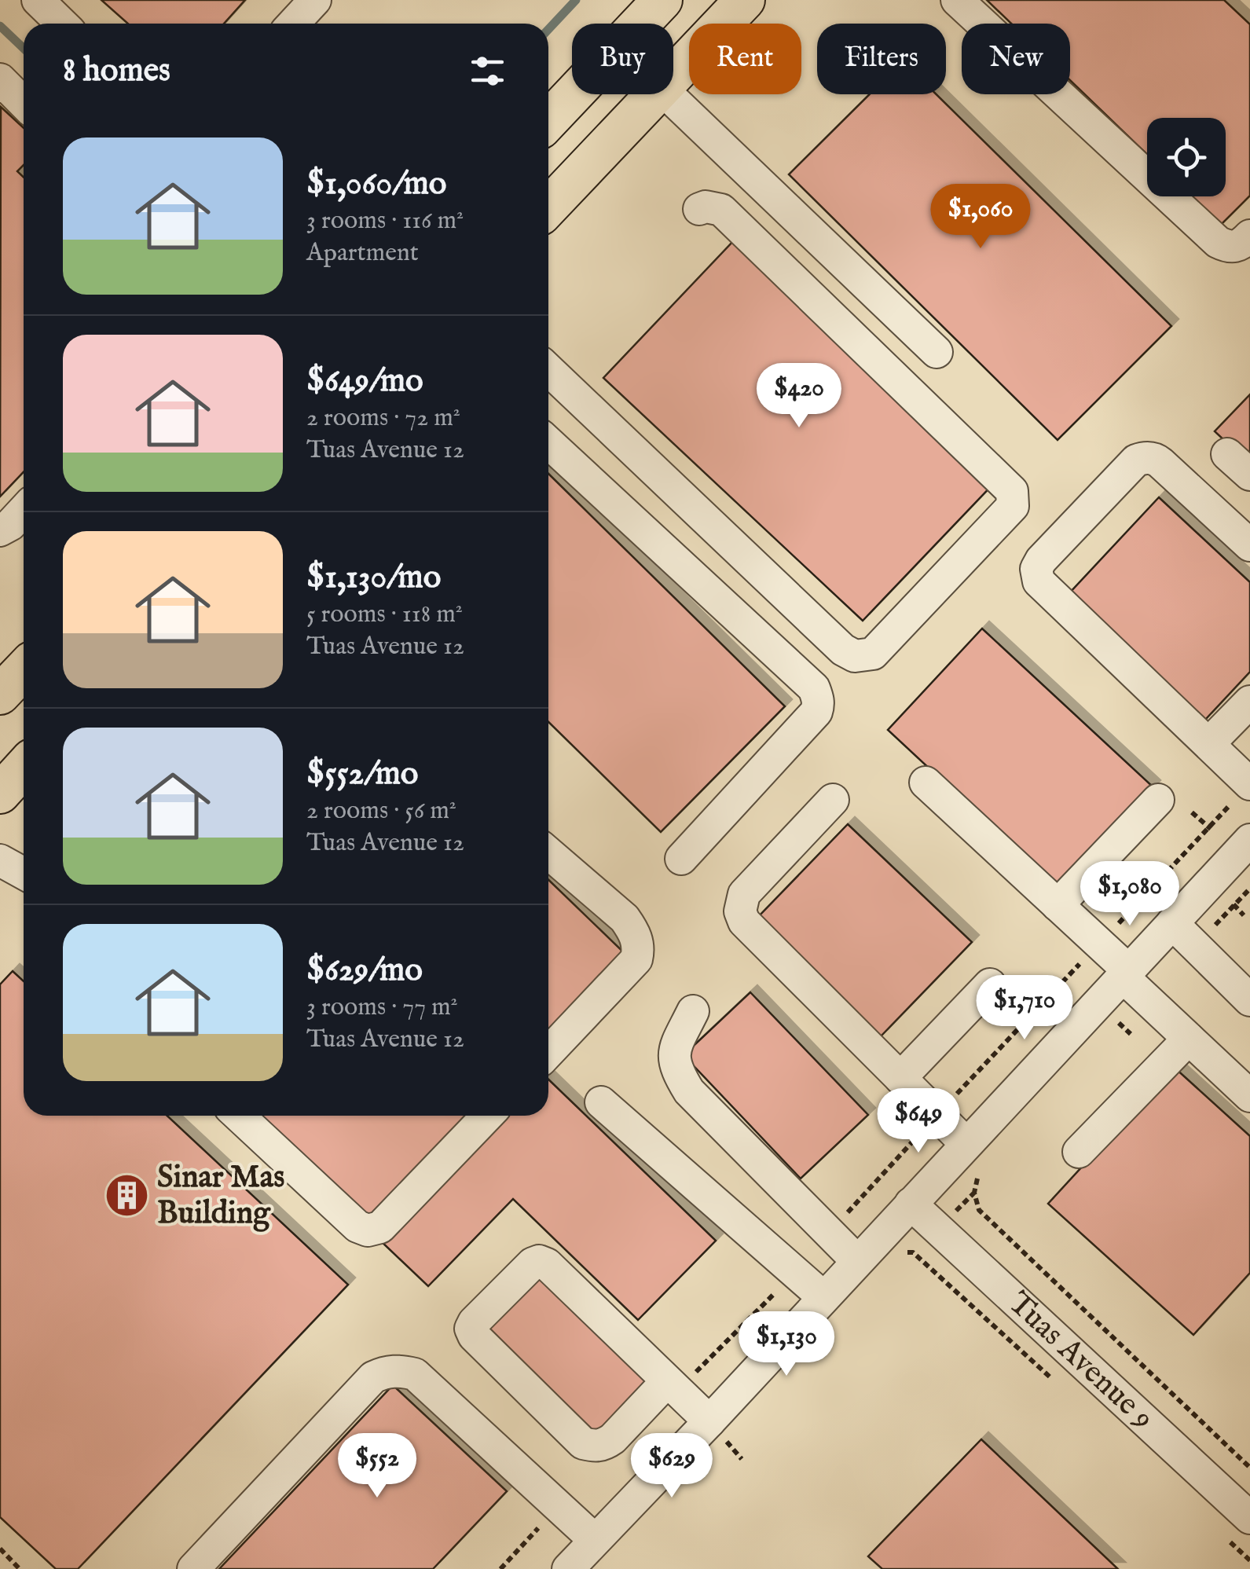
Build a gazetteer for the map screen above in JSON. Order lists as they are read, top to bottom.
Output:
{
  "streets": {
    "street": ["Tuas Avenue 9"]
  },
  "places": {
    "building": ["Sinar Mas Building"]
  },
  "page": {
    "chip": [
      "Buy",
      "Rent",
      "Filters",
      "New"
    ],
    "heading": "8 homes",
    "list": [
      {
        "name": "$1,060/mo",
        "note": "3 rooms · 116 m² · Apartment"
      },
      {
        "name": "$649/mo",
        "note": "2 rooms · 72 m² · Tuas Avenue 12"
      },
      {
        "name": "$1,130/mo",
        "note": "5 rooms · 118 m² · Tuas Avenue 12"
      },
      {
        "name": "$552/mo",
        "note": "2 rooms · 56 m² · Tuas Avenue 12"
      },
      {
        "name": "$629/mo",
        "note": "3 rooms · 77 m² · Tuas Avenue 12"
      }
    ],
    "price": [
      "$1,060",
      "$420",
      "$1,080",
      "$1,710",
      "$649",
      "$1,130",
      "$552",
      "$629"
    ]
  }
}
